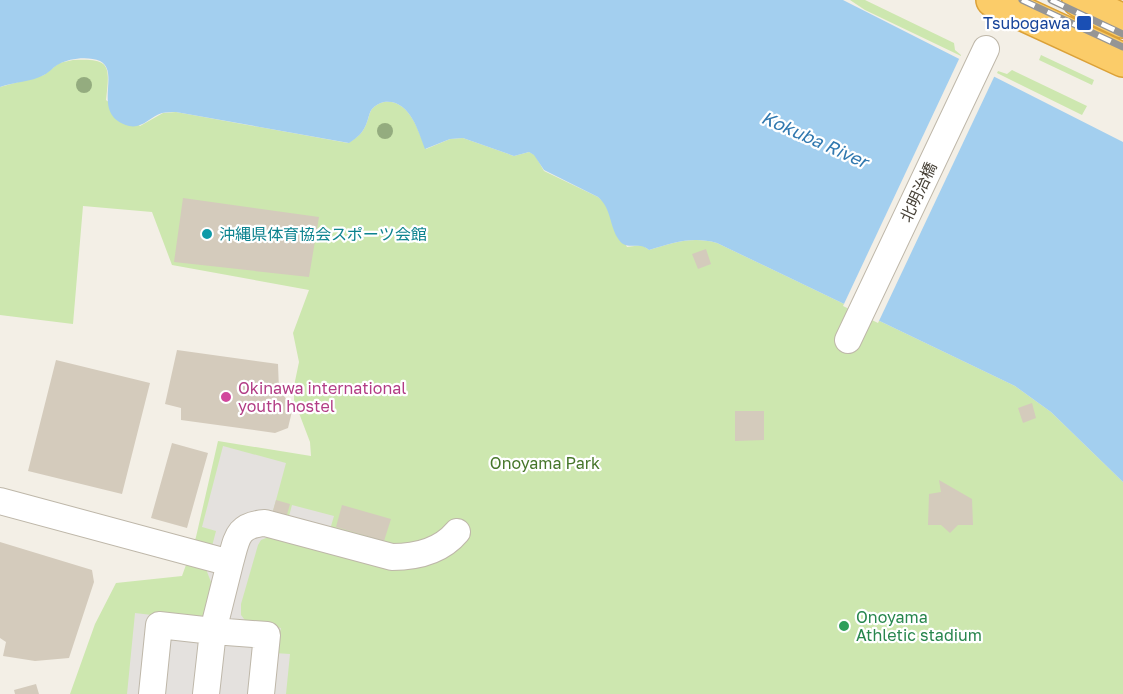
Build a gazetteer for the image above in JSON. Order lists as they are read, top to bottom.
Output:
{
  "streets": {
    "street": ["北明治橋"]
  },
  "water": ["Kokuba River"],
  "parks": ["Onoyama Park"],
  "places": {
    "transit": ["Tsubogawa"],
    "other": ["沖縄県体育協会スポーツ会館", "Okinawa international youth hostel", "Onoyama Athletic stadium"]
  }
}
